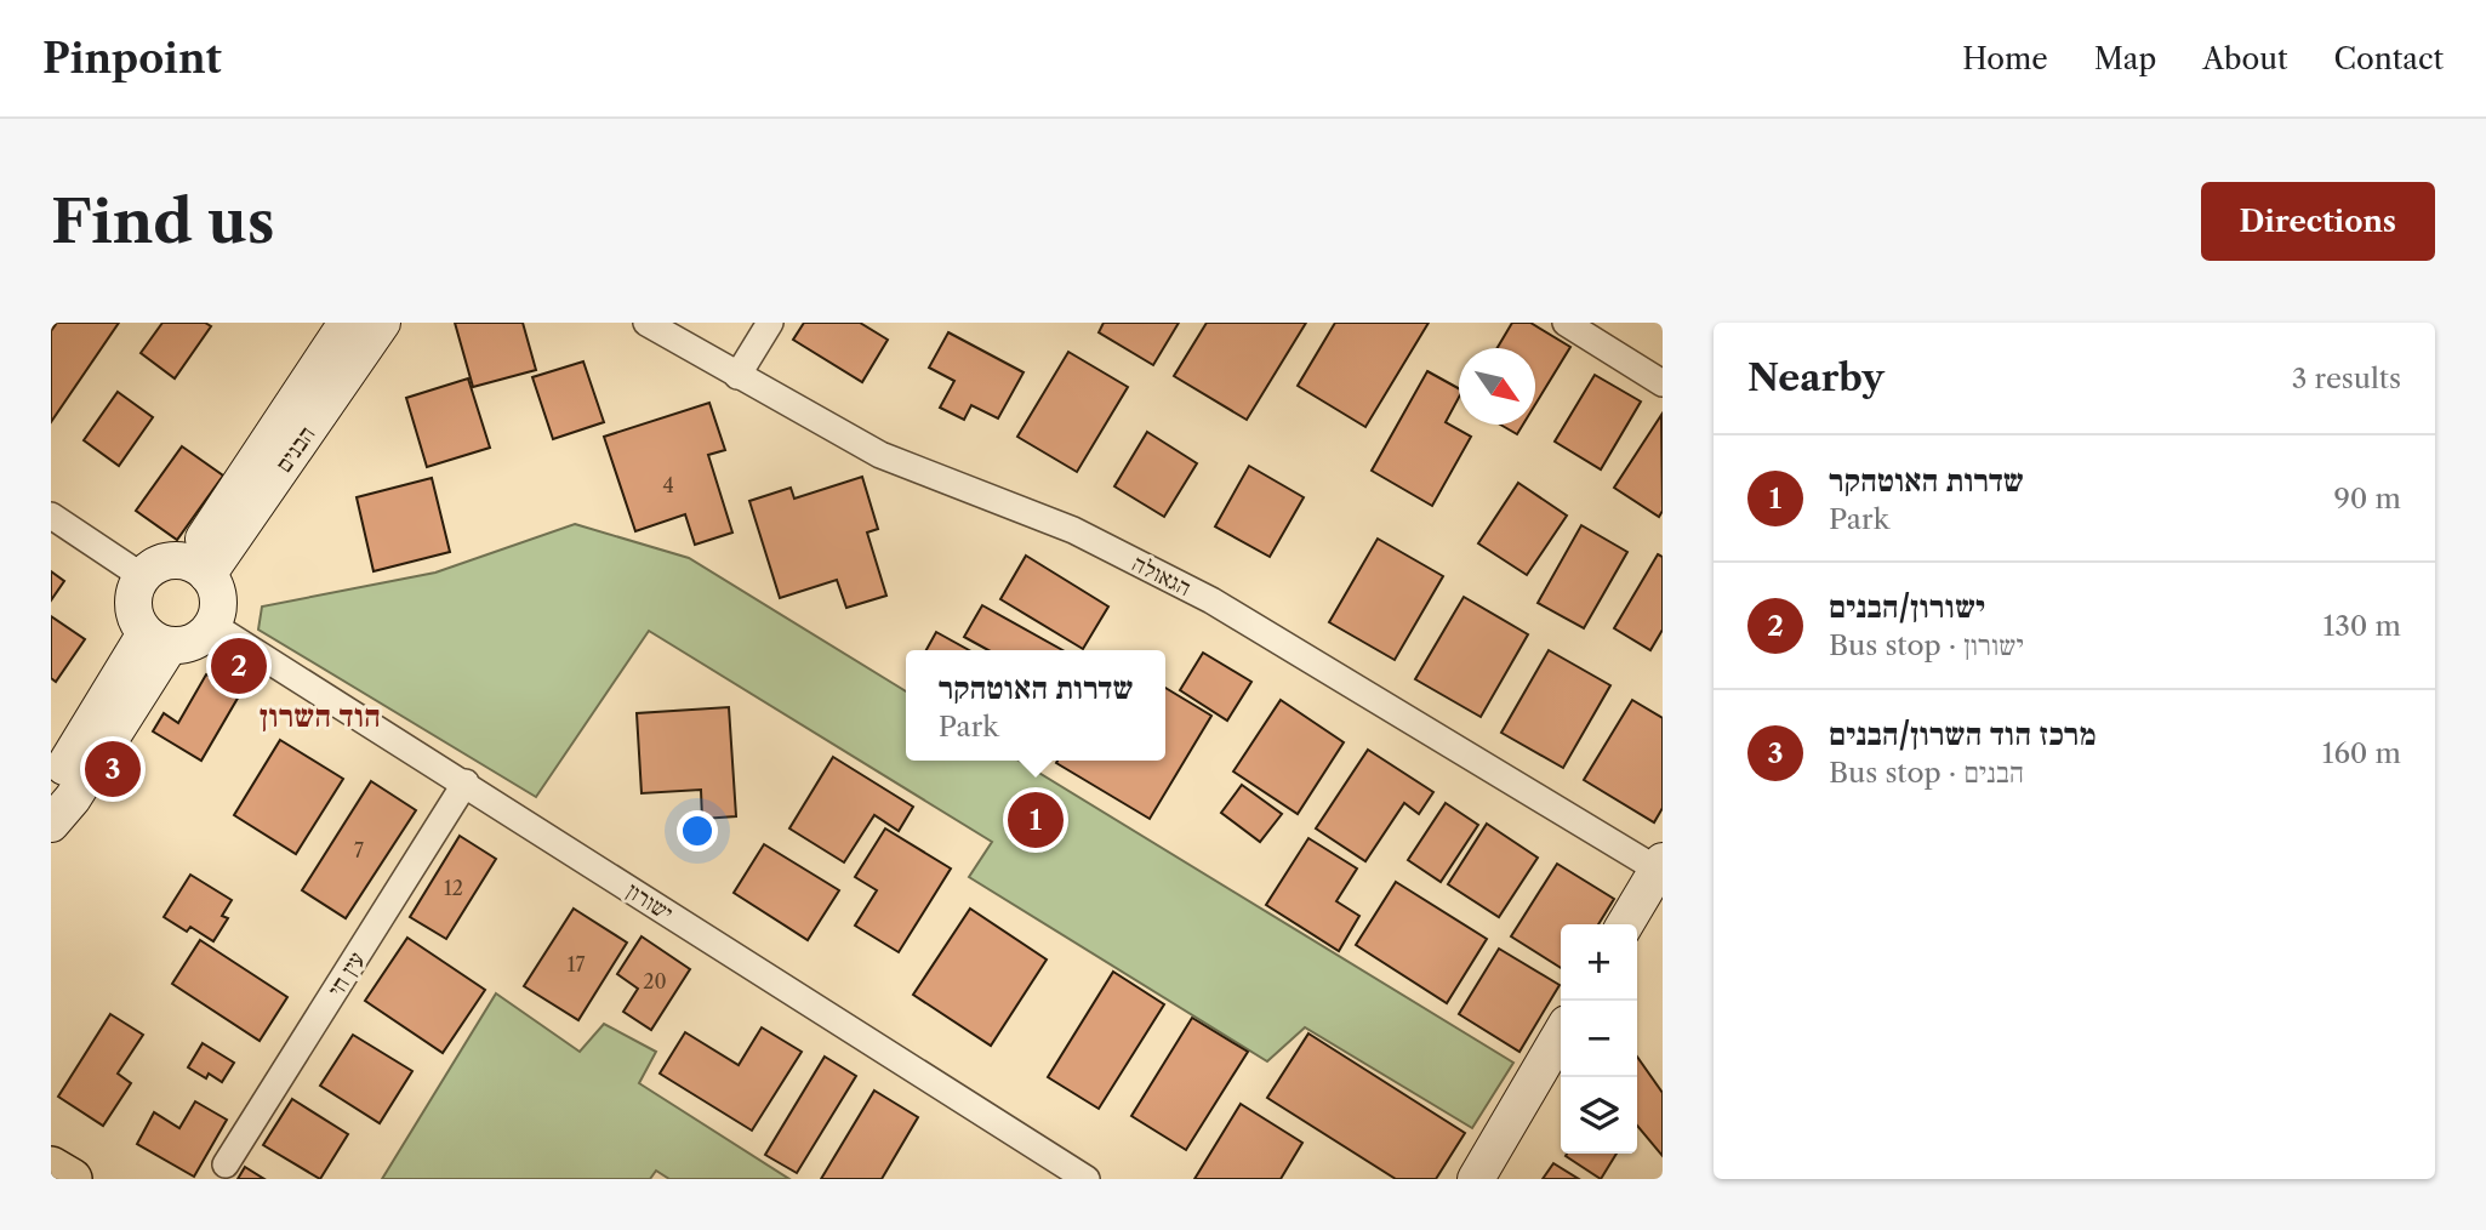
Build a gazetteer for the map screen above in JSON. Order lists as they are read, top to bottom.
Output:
{
  "streets": {
    "street": [
      "הבנים",
      "הגאולה",
      "ישורון",
      "עין חי"
    ]
  },
  "crossings": [
    ["הבנים", "ישורון"],
    ["ישורון", "עין חי"]
  ],
  "districts": ["הוד השרון"],
  "house_numbers": [
    "4",
    "7",
    "12",
    "17",
    "20"
  ],
  "north": "bottom right",
  "page": {
    "header": "Pinpoint",
    "nav": [
      "Home",
      "Map",
      "About",
      "Contact"
    ],
    "buttons": "Directions",
    "title": "Find us",
    "heading": ["Nearby", "3 results"],
    "list": [
      {
        "mark": "1",
        "name": "שדרות האוטהקר",
        "note": "Park",
        "value": "90 m"
      },
      {
        "mark": "2",
        "name": "ישורון/הבנים",
        "note": "Bus stop · ישורון",
        "value": "130 m"
      },
      {
        "mark": "3",
        "name": "מרכז הוד השרון/הבנים",
        "note": "Bus stop · הבנים",
        "value": "160 m"
      }
    ],
    "pins": ["2", "3", "1"],
    "popup": ["שדרות האוטהקר", "Park"],
    "map_buttons": ["+", "−"]
  }
}
